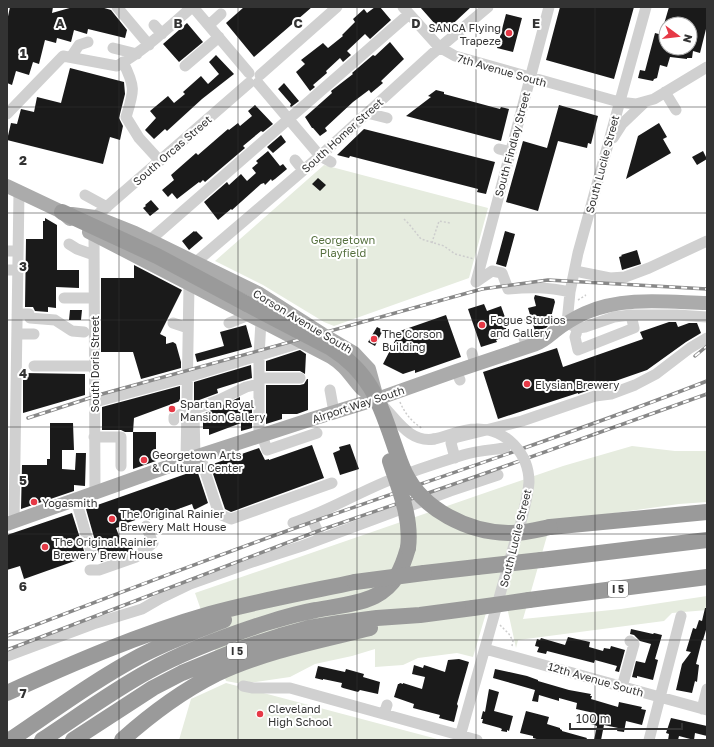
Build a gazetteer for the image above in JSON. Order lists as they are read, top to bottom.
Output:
{
  "streets": {
    "highway": ["I 5"],
    "main road": ["Corson Avenue South", "Airport Way South"],
    "street": [
      "7th Avenue South",
      "South Homer Street",
      "South Findlay Street",
      "South Orcas Street",
      "South Lucile Street",
      "South Doris Street",
      "12th Avenue South"
    ]
  },
  "crossings": [
    ["7th Avenue South", "South Homer Street"],
    ["7th Avenue South", "South Findlay Street"],
    ["7th Avenue South", "South Lucile Street"],
    ["South Homer Street", "Corson Avenue South"],
    ["South Findlay Street", "South Lucile Street"],
    ["South Orcas Street", "Corson Avenue South"],
    ["South Lucile Street", "Corson Avenue South"],
    ["South Lucile Street", "Airport Way South"],
    ["South Lucile Street", "12th Avenue South"],
    ["Corson Avenue South", "South Doris Street"],
    ["Corson Avenue South", "Airport Way South"],
    ["South Doris Street", "Airport Way South"]
  ],
  "parks": ["Georgetown Playfield"],
  "places": [
    "SANCA Flying Trapeze",
    "Fogue Studios and Gallery",
    "The Corson Building",
    "Elysian Brewery",
    "Spartan Royal Mansion Gallery",
    "Georgetown Arts & Cultural Center",
    "Yogasmith",
    "The Original Rainier Brewery Malt House",
    "The Original Rainier Brewery Brew House",
    "Cleveland High School"
  ],
  "scale_bar": "100 m",
  "north": "right",
  "grid": {
    "columns": [
      "A",
      "B",
      "C",
      "D",
      "E"
    ],
    "rows": [
      "1",
      "2",
      "3",
      "4",
      "5",
      "6",
      "7"
    ]
  }
}
